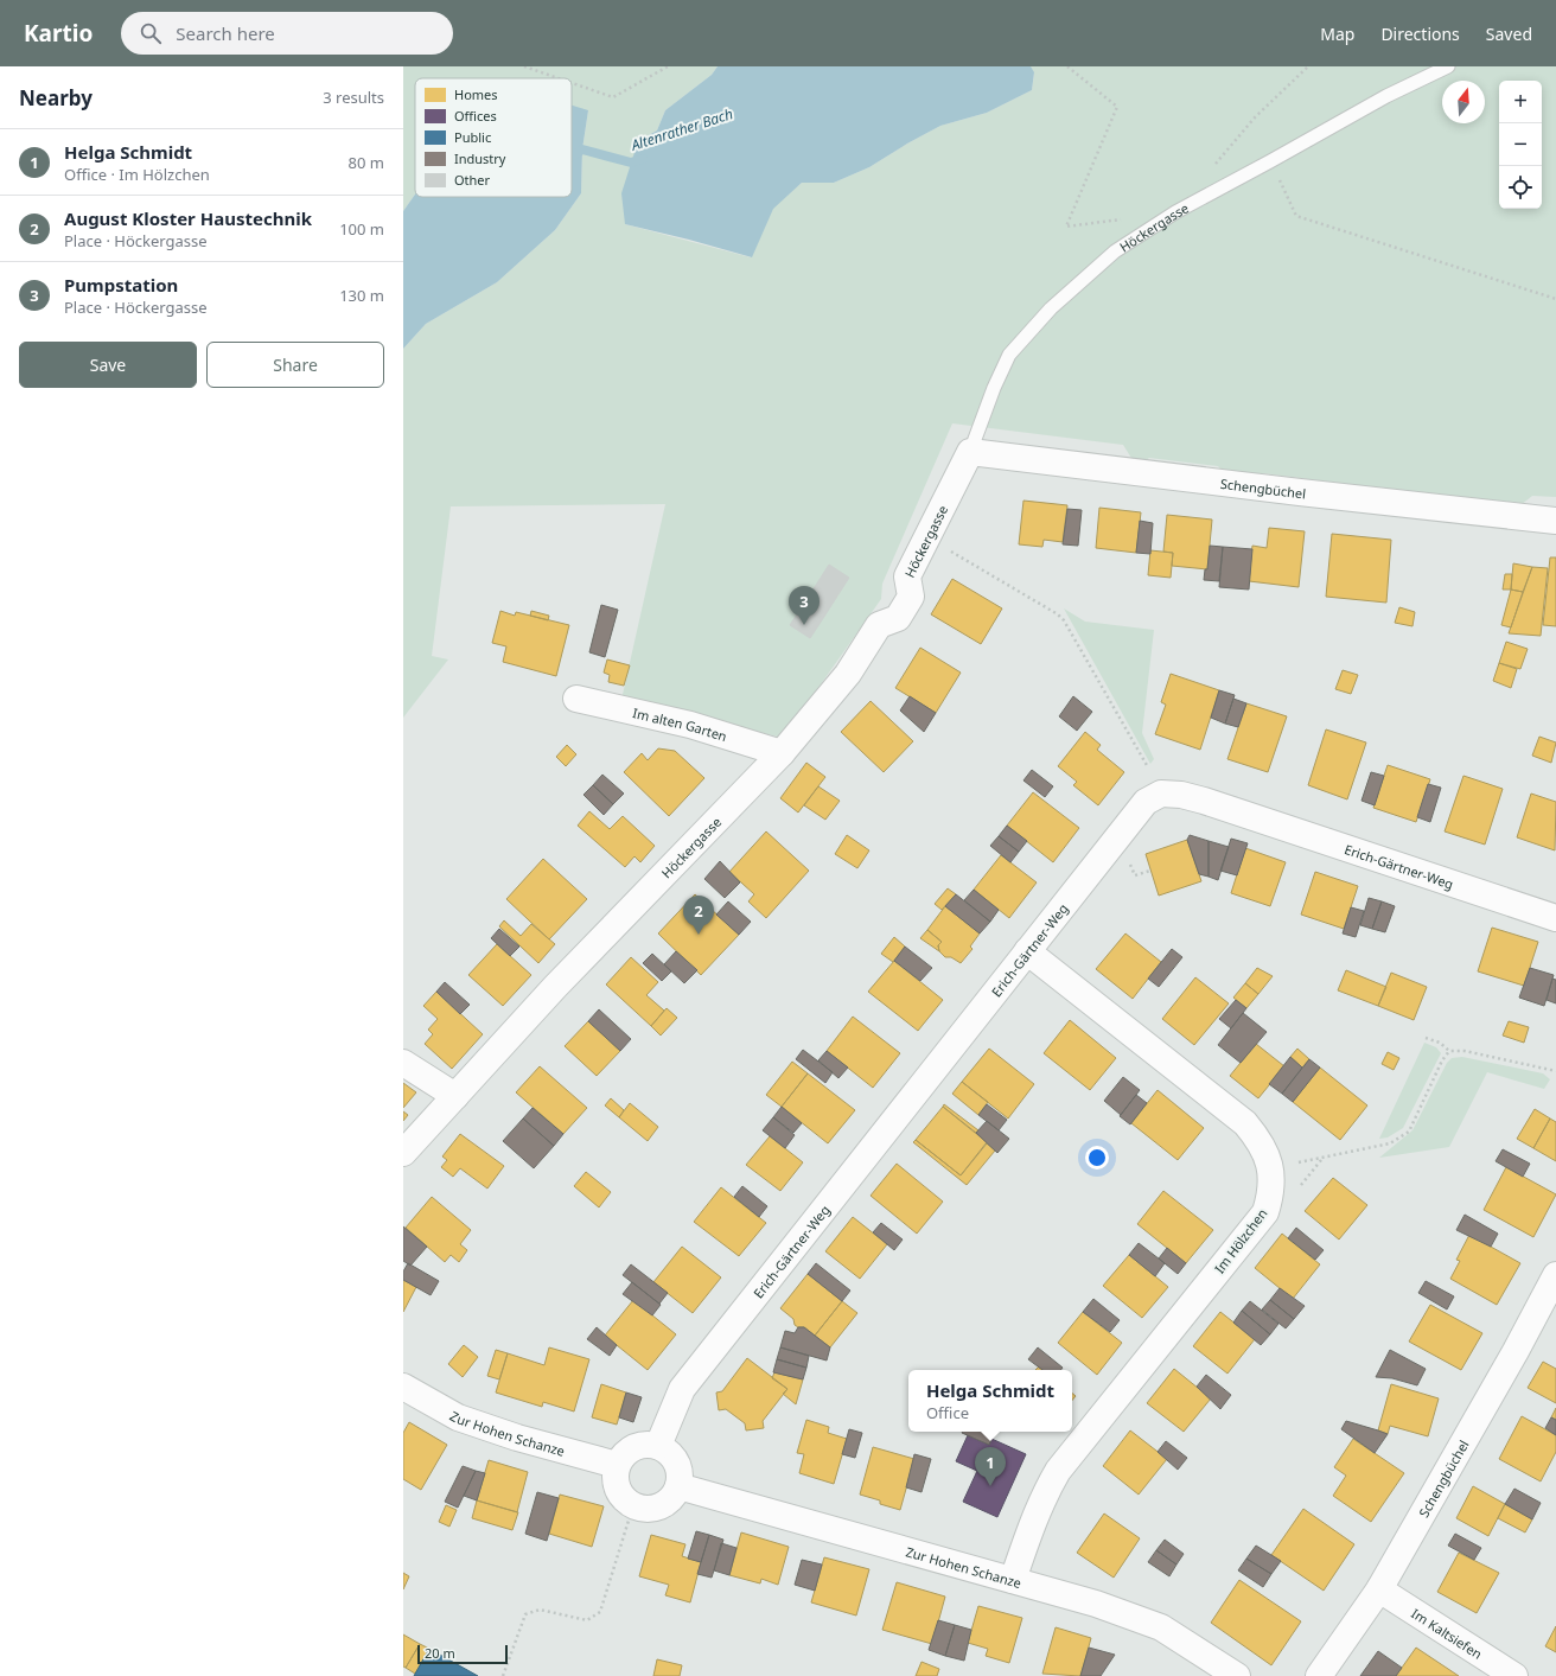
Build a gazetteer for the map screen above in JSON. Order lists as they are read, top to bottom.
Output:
{
  "streets": {
    "street": [
      "Höckergasse",
      "Schengbüchel",
      "Im alten Garten",
      "Erich-Gärtner-Weg",
      "Im Hölzchen",
      "Zur Hohen Schanze",
      "Im Kaltsiefen"
    ]
  },
  "crossings": [
    ["Höckergasse", "Schengbüchel"],
    ["Höckergasse", "Im alten Garten"],
    ["Schengbüchel", "Im Kaltsiefen"],
    ["Erich-Gärtner-Weg", "Im Hölzchen"],
    ["Erich-Gärtner-Weg", "Zur Hohen Schanze"],
    ["Im Hölzchen", "Zur Hohen Schanze"]
  ],
  "water": ["Altenrather Bach"],
  "legend": [
    "Homes",
    "Offices",
    "Public",
    "Industry",
    "Other"
  ],
  "scale_bar": "20 m",
  "north": "top",
  "page": {
    "header": "Kartio",
    "search": "Search here",
    "nav": ["Map", "Directions", "Saved"],
    "heading": ["Nearby", "3 results"],
    "map_buttons": ["+", "−"],
    "list": [
      {
        "mark": "1",
        "name": "Helga Schmidt",
        "note": "Office · Im Hölzchen",
        "value": "80 m"
      },
      {
        "mark": "2",
        "name": "August Kloster Haustechnik",
        "note": "Place · Höckergasse",
        "value": "100 m"
      },
      {
        "mark": "3",
        "name": "Pumpstation",
        "note": "Place · Höckergasse",
        "value": "130 m"
      }
    ],
    "buttons": ["Save", "Share"],
    "pins": ["3", "2", "1"],
    "popup": ["Helga Schmidt", "Office"],
    "scale": "20 m"
  }
}
